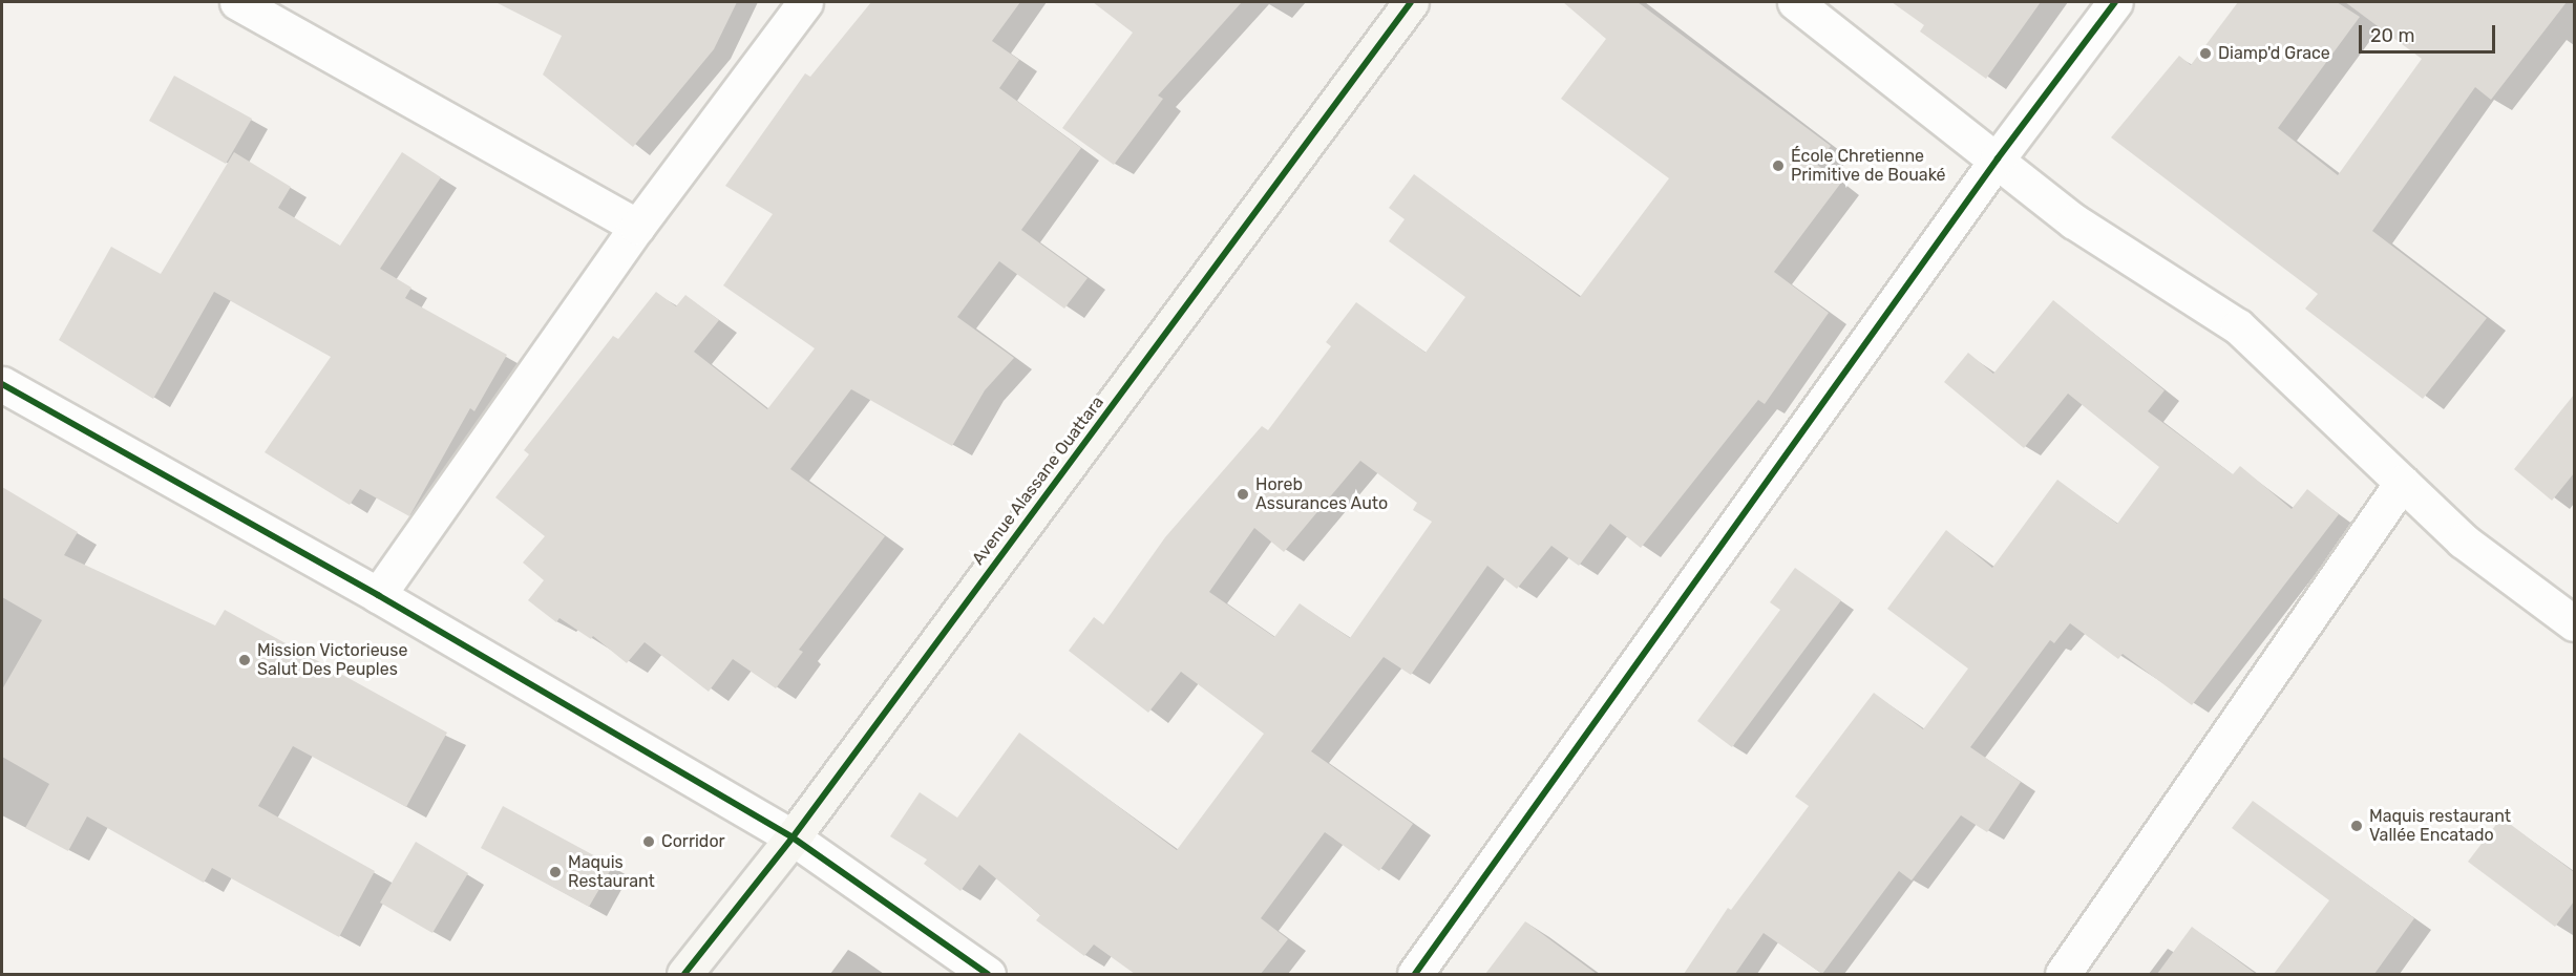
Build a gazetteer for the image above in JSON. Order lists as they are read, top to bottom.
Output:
{
  "streets": {
    "street": ["Avenue Alassane Ouattara"]
  },
  "places": [
    "Diamp'd Grace",
    "École Chretienne Primitive de Bouaké",
    "Horeb Assurances Auto",
    "Mission Victorieuse Salut Des Peuples",
    "Maquis restaurant Vallée Encatado",
    "Corridor",
    "Maquis Restaurant"
  ],
  "scale_bar": "20 m"
}
